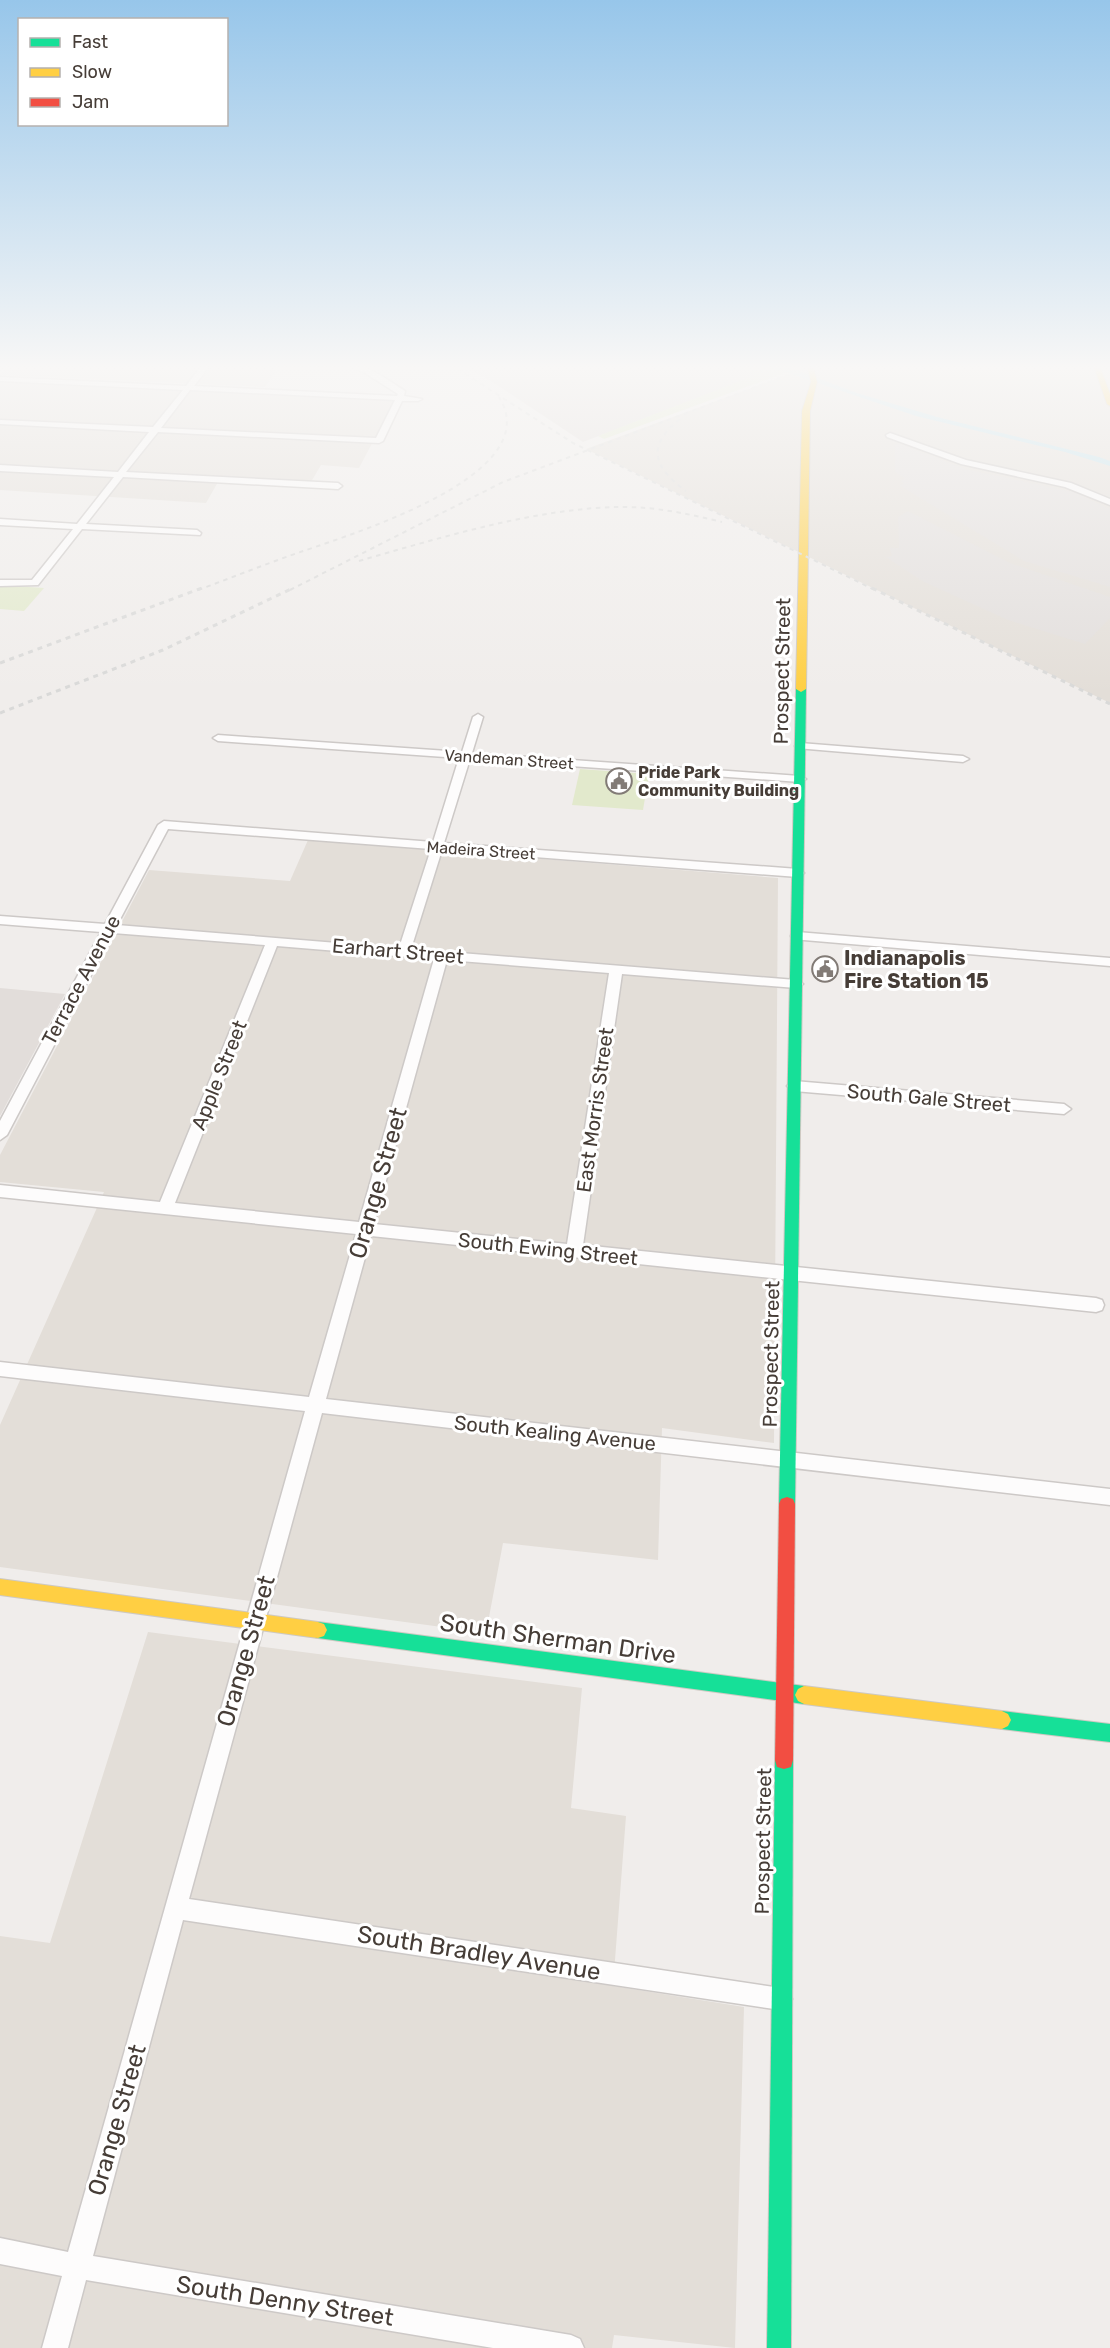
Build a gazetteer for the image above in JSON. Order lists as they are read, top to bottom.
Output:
{
  "streets": {
    "main road": ["Prospect Street", "South Sherman Drive"],
    "street": [
      "Vandeman Street",
      "Madeira Street",
      "Earhart Street",
      "Terrace Avenue",
      "Apple Street",
      "South Gale Street",
      "East Morris Street",
      "Orange Street",
      "South Ewing Street",
      "South Kealing Avenue",
      "South Bradley Avenue",
      "South Denny Street"
    ]
  },
  "crossings": [
    ["Prospect Street", "Vandeman Street"],
    ["Prospect Street", "Madeira Street"],
    ["Prospect Street", "Earhart Street"],
    ["Prospect Street", "South Gale Street"],
    ["Prospect Street", "South Ewing Street"],
    ["Prospect Street", "South Kealing Avenue"],
    ["Prospect Street", "South Sherman Drive"],
    ["Prospect Street", "South Bradley Avenue"],
    ["Madeira Street", "Terrace Avenue"],
    ["Earhart Street", "Terrace Avenue"],
    ["Earhart Street", "Apple Street"],
    ["Earhart Street", "East Morris Street"],
    ["Earhart Street", "Orange Street"],
    ["Apple Street", "South Ewing Street"],
    ["East Morris Street", "South Ewing Street"],
    ["Orange Street", "South Ewing Street"],
    ["Orange Street", "South Kealing Avenue"],
    ["Orange Street", "South Sherman Drive"],
    ["Orange Street", "South Bradley Avenue"],
    ["Orange Street", "South Denny Street"]
  ],
  "places": {
    "public building": ["Pride Park Community Building", "Indianapolis Fire Station 15"]
  },
  "legend": ["Fast", "Slow", "Jam"]
}
